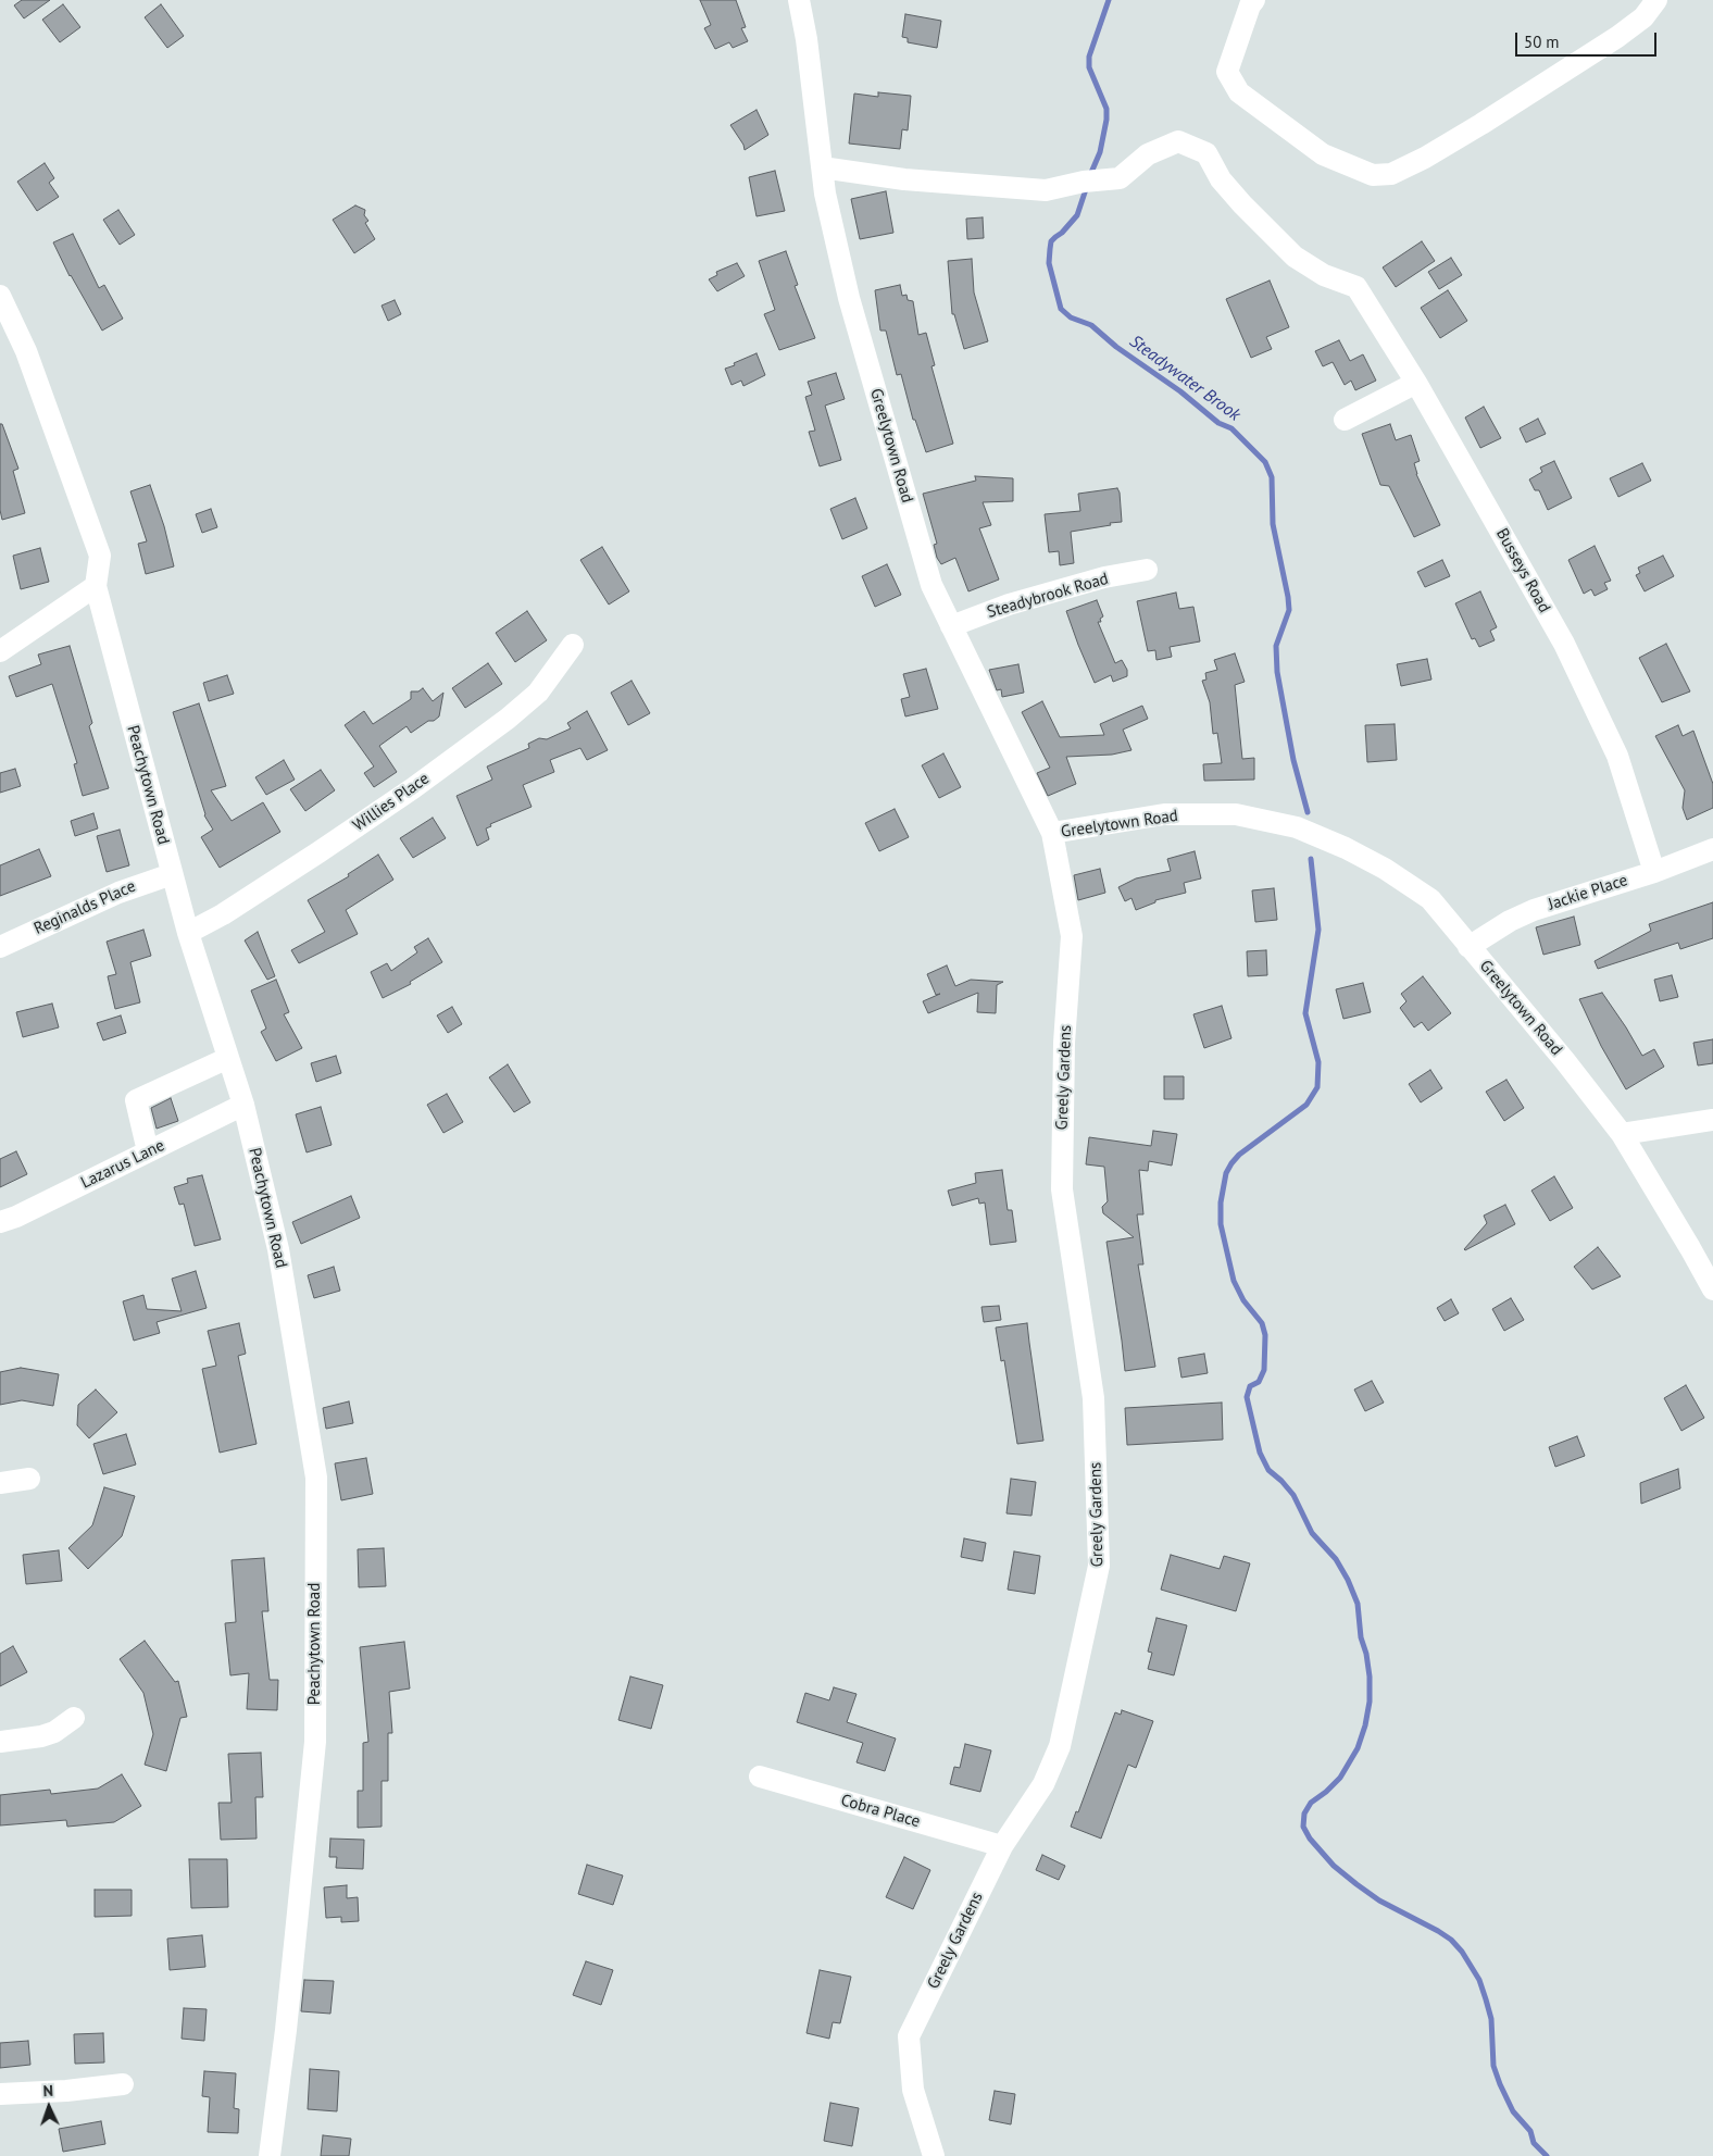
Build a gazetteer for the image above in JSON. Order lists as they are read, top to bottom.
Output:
{
  "streets": {
    "street": [
      "Greelytown Road",
      "Busseys Road",
      "Steadybrook Road",
      "Peachytown Road",
      "Willies Place",
      "Jackie Place",
      "Reginalds Place",
      "Greely Gardens",
      "Lazarus Lane",
      "Cobra Place"
    ]
  },
  "crossings": [
    ["Greelytown Road", "Busseys Road"],
    ["Greelytown Road", "Steadybrook Road"],
    ["Greelytown Road", "Jackie Place"],
    ["Greelytown Road", "Greely Gardens"],
    ["Busseys Road", "Jackie Place"],
    ["Peachytown Road", "Willies Place"],
    ["Peachytown Road", "Reginalds Place"],
    ["Peachytown Road", "Lazarus Lane"],
    ["Greely Gardens", "Cobra Place"]
  ],
  "water": ["Steadywater Brook"],
  "scale_bar": "50 m",
  "north": "top"
}
